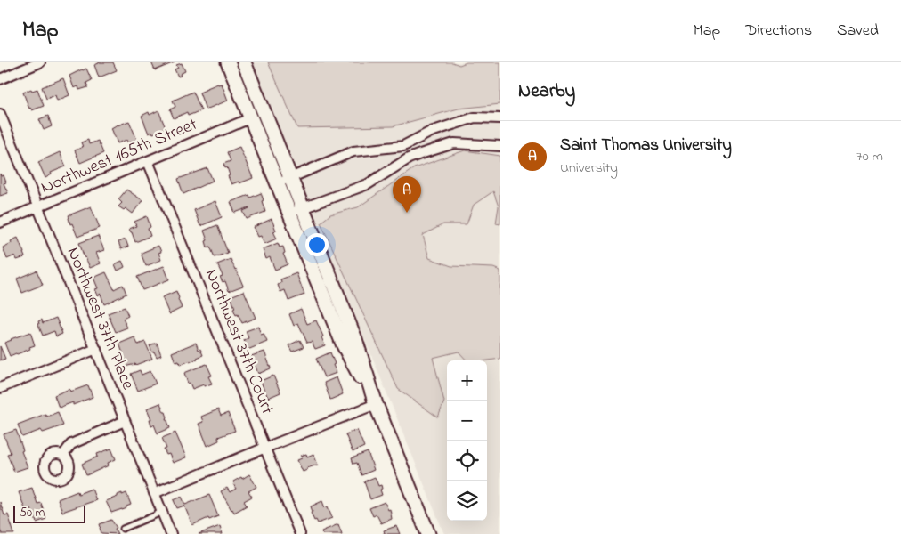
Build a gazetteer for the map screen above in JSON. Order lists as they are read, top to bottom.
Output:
{
  "streets": {
    "street": ["Northwest 165th Street", "Northwest 37th Place", "Northwest 37th Court"]
  },
  "crossings": [
    ["Northwest 165th Street", "Northwest 37th Place"],
    ["Northwest 165th Street", "Northwest 37th Court"]
  ],
  "scale_bar": "50 m",
  "page": {
    "header": "Map",
    "nav": ["Map", "Directions", "Saved"],
    "heading": "Nearby",
    "list": [
      {
        "mark": "A",
        "name": "Saint Thomas University",
        "note": "University",
        "value": "70 m"
      }
    ],
    "pins": "A",
    "map_buttons": ["+", "−"],
    "scale": "50 m"
  }
}
